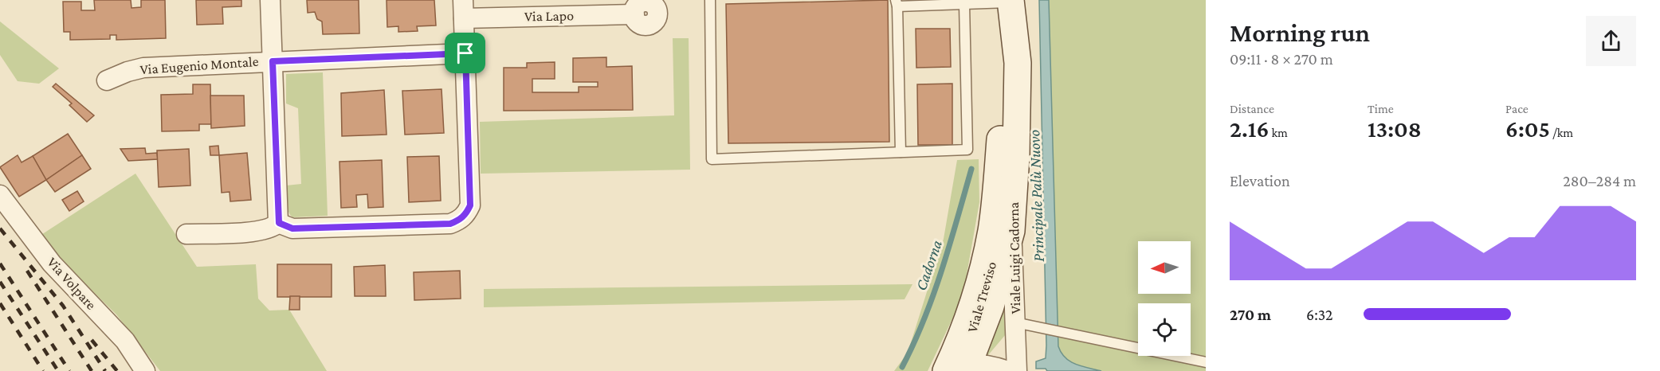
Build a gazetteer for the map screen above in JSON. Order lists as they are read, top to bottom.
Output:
{
  "streets": {
    "main road": ["Viale Luigi Cadorna", "Viale Treviso"],
    "street": ["Via Lapo", "Via Eugenio Montale", "Via Volpare"]
  },
  "crossings": [
    ["Viale Luigi Cadorna", "Viale Treviso"]
  ],
  "water": ["Principale Palù Nuovo", "Cadorna"],
  "north": "left",
  "page": {
    "heading": ["Morning run", "09:11 · 8 × 270 m"],
    "stats": [
      ["Distance", "2.16 km"],
      ["Time", "13:08"],
      ["Pace", "6:05 /km"]
    ],
    "chart": ["Elevation", "280–284 m"],
    "list": [
      {
        "name": "270 m",
        "note": "6:32"
      }
    ]
  }
}
